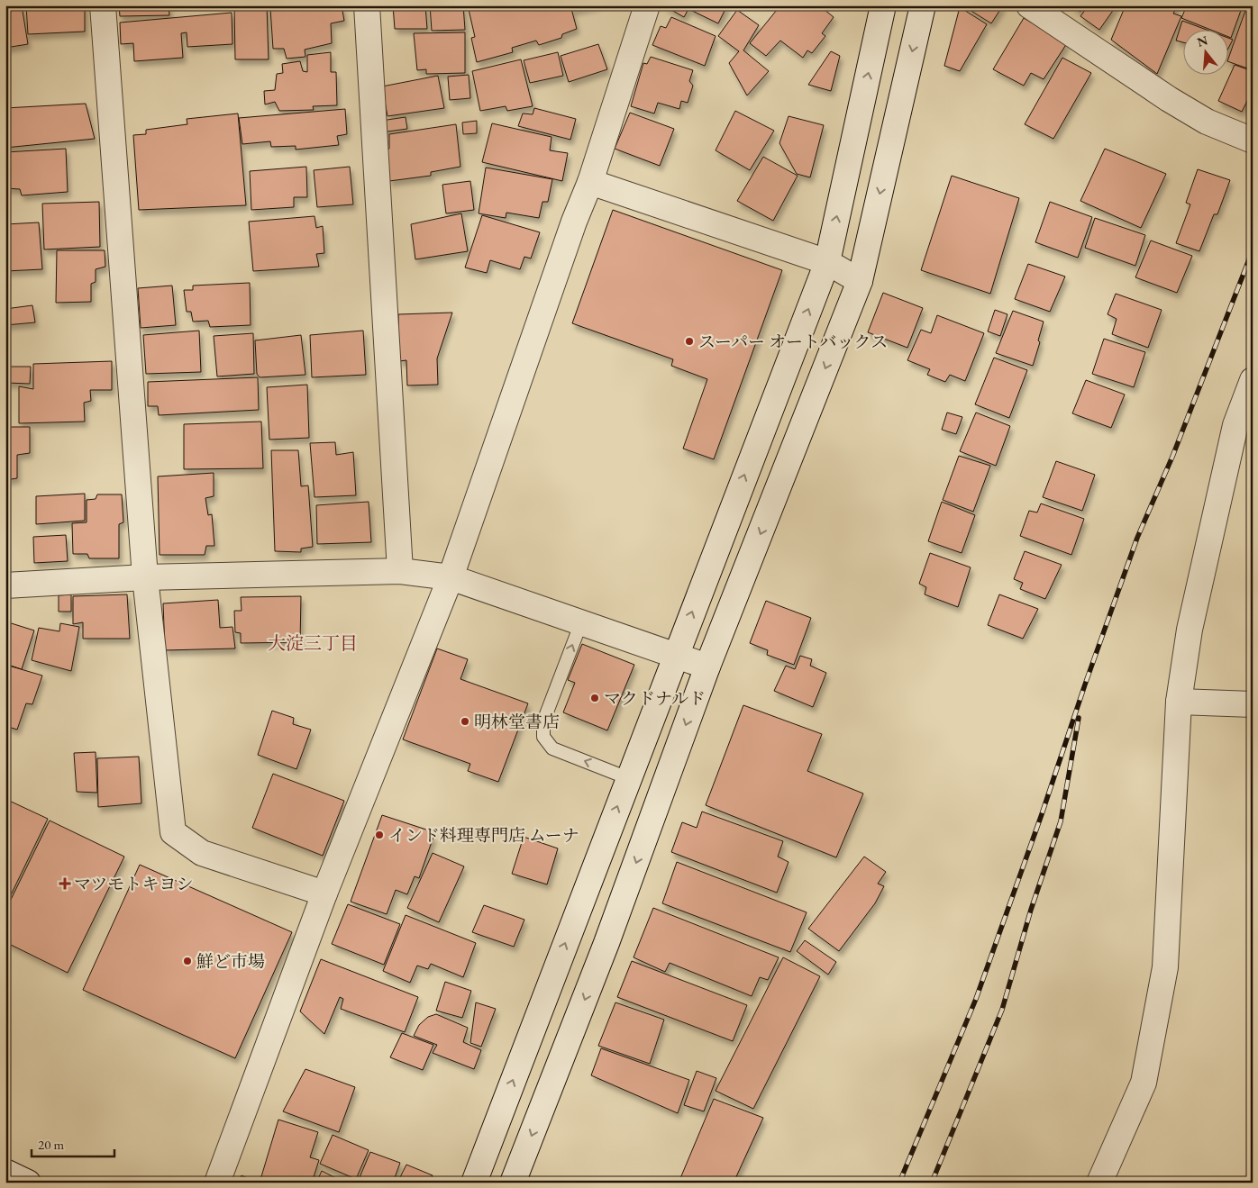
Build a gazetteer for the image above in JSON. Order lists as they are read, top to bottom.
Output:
{
  "districts": ["大淀三丁目"],
  "places": {
    "other": [
      "スーパー オートバックス",
      "マクドナルド",
      "明林堂書店",
      "インド料理専門店 ムーナ",
      "鮮ど市場"
    ],
    "health": ["マツモトキヨシ"]
  },
  "scale_bar": "20 m",
  "north": "top"
}
